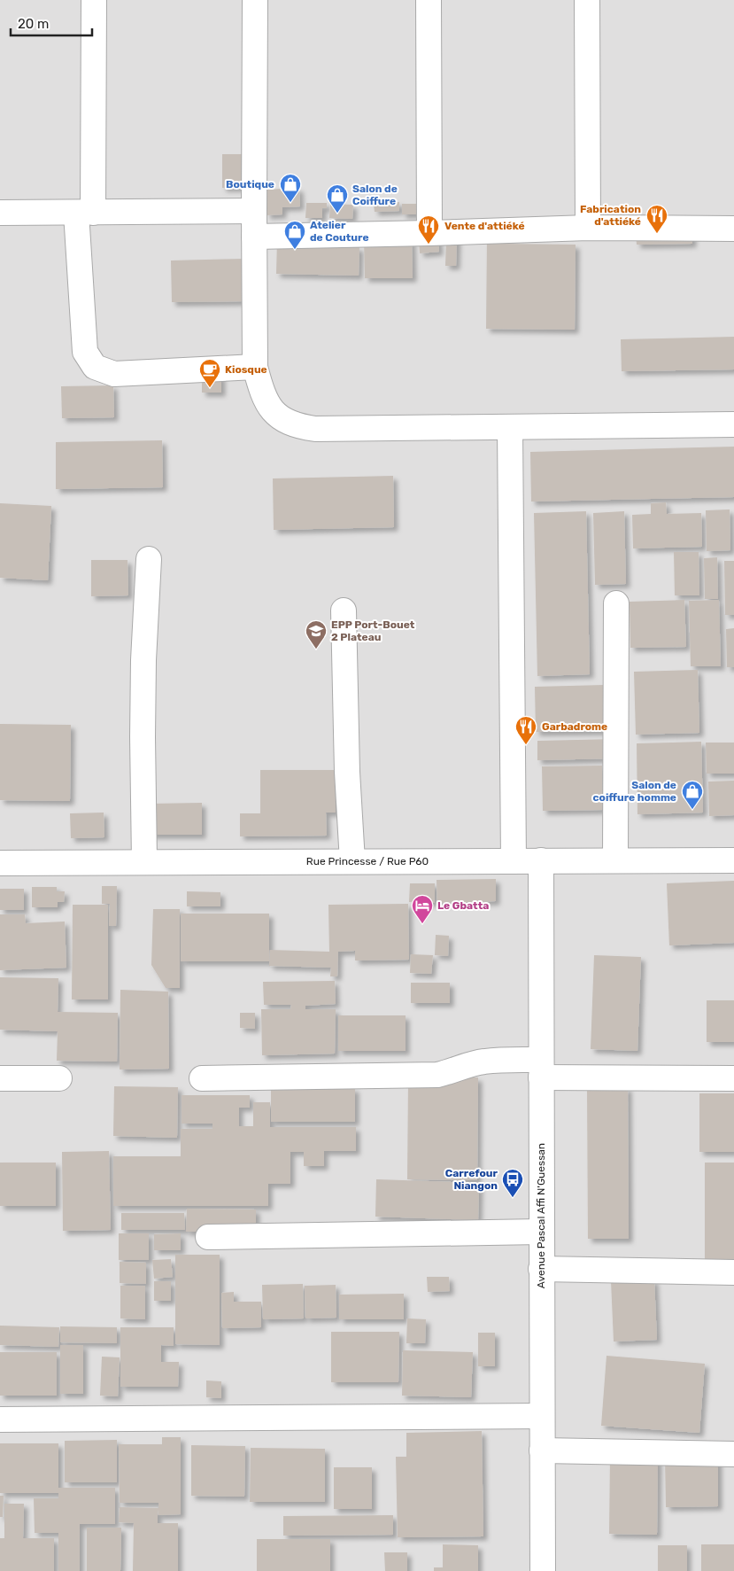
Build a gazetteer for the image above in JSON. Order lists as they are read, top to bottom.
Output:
{
  "streets": {
    "street": ["Rue Princesse / Rue P60", "Avenue Pascal Affi N'Guessan"]
  },
  "crossings": [
    ["Rue Princesse / Rue P60", "Avenue Pascal Affi N'Guessan"]
  ],
  "places": {
    "shop": [
      "Boutique",
      "Salon de Coiffure",
      "Atelier de Couture",
      "Salon de coiffure homme"
    ],
    "restaurant": ["Fabrication d'attiéké", "Vente d'attiéké", "Garbadrome"],
    "cafe": ["Kiosque"],
    "school or university": ["EPP Port-Bouet 2 Plateau"],
    "hotel": ["Le Gbatta"],
    "bus stop": ["Carrefour Niangon"]
  },
  "scale_bar": "20 m"
}
